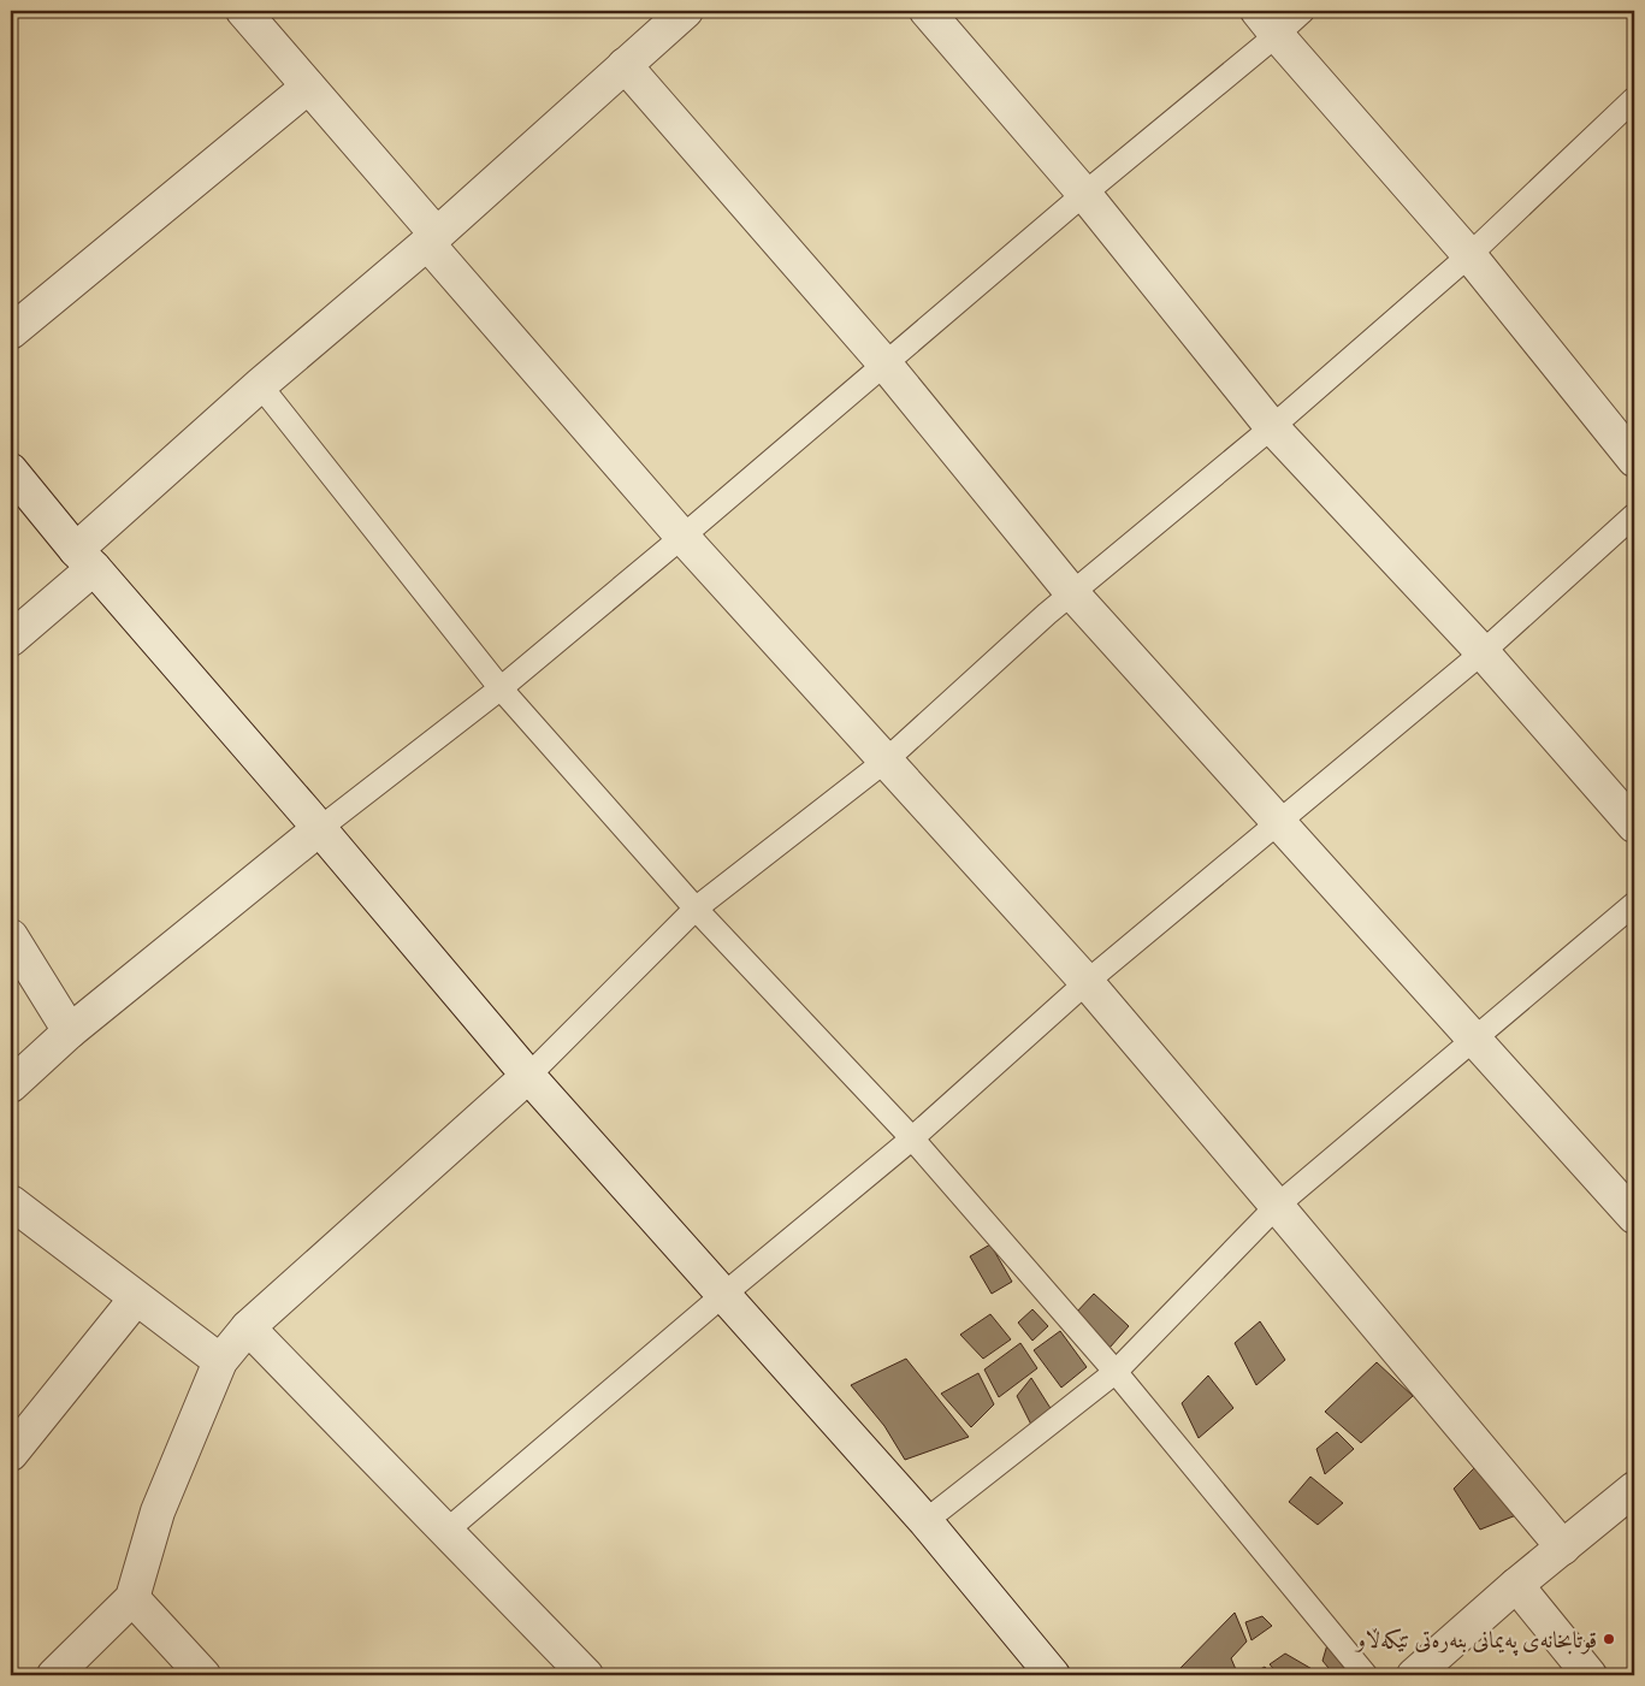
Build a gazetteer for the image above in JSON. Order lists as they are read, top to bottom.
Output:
{
  "places": ["قوتابخانەی پەیمانی بنەرەتی تێکەڵاو"]
}
